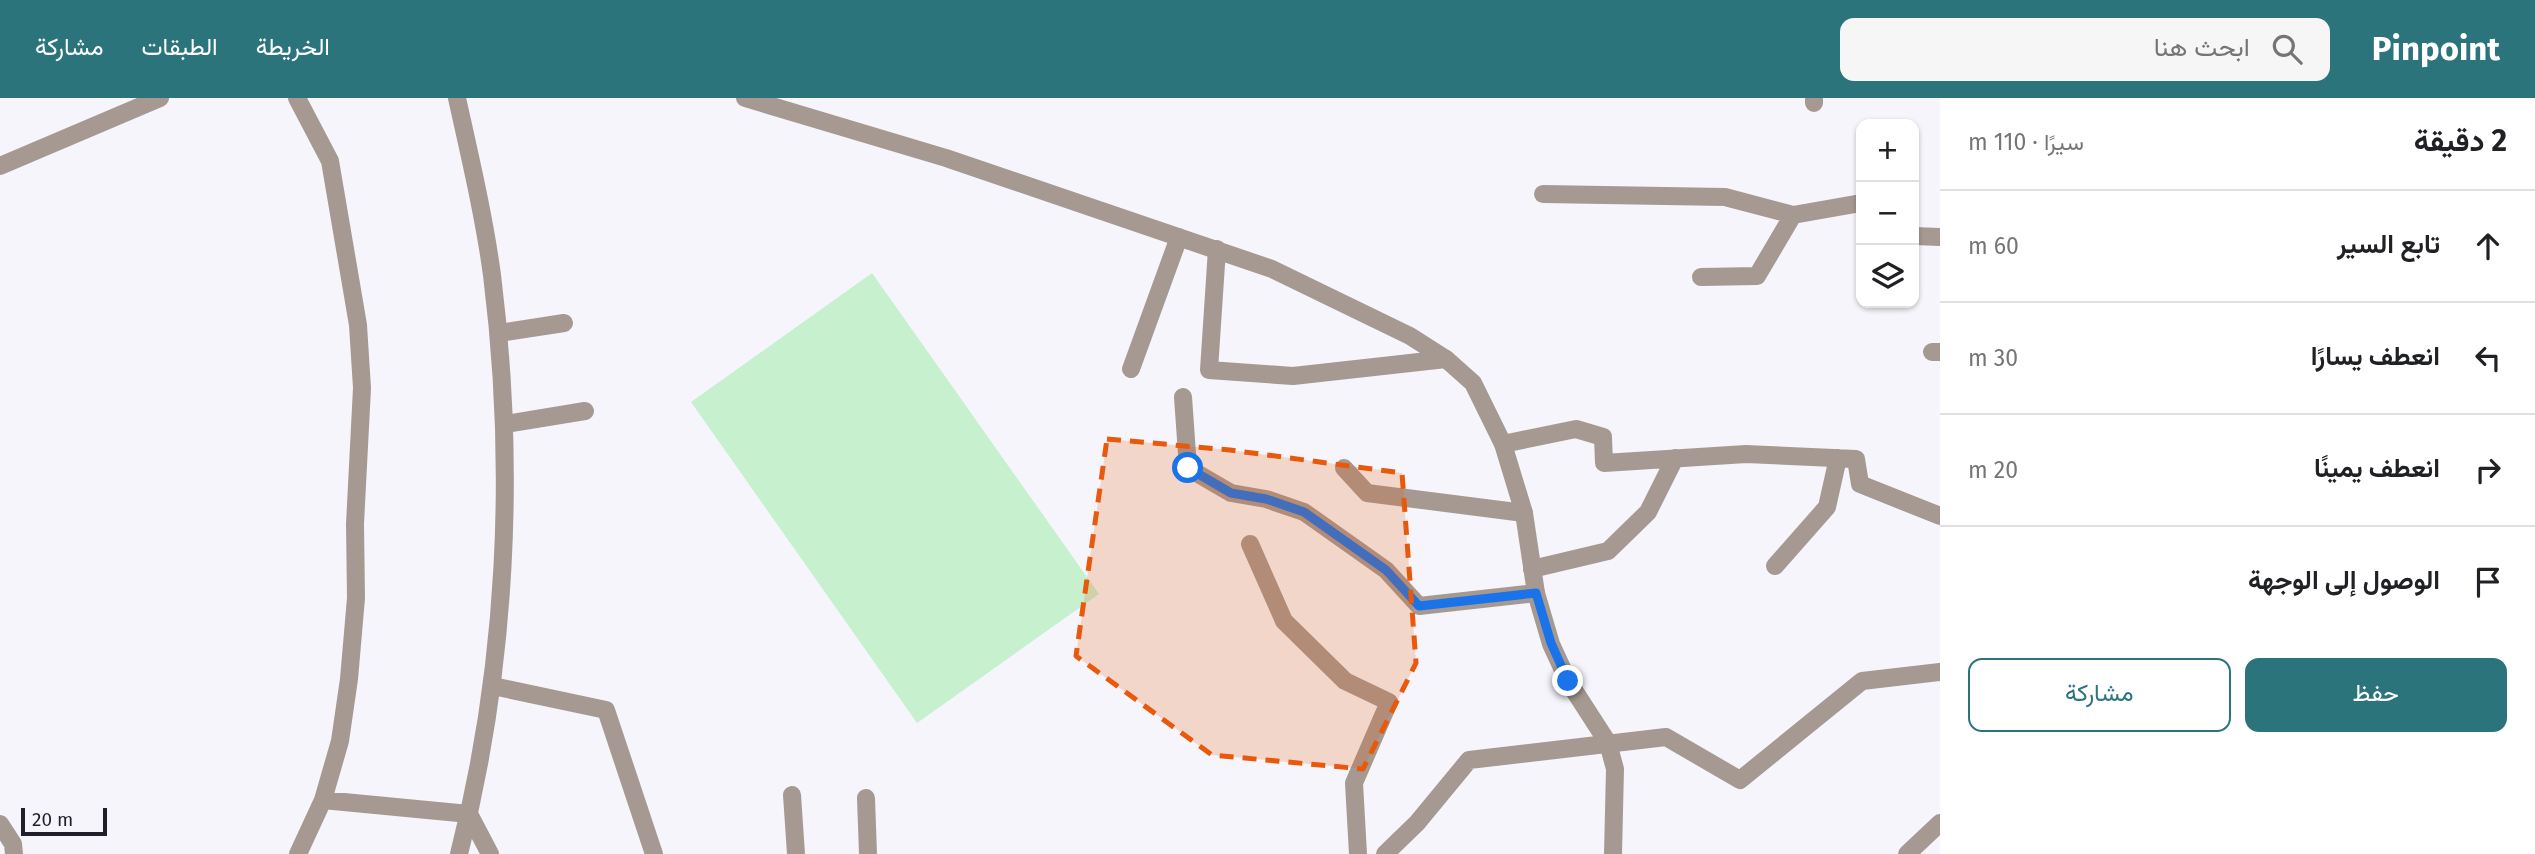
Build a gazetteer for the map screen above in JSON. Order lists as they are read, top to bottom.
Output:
{
  "scale_bar": "20 m",
  "page": {
    "header": "Pinpoint",
    "search": "ابحث هنا",
    "nav": ["الخريطة", "الطبقات", "مشاركة"],
    "heading": ["2 دقيقة", "سيرًا · 110 m"],
    "map_buttons": ["+", "−"],
    "list": [
      ["تابع السير", "60 m"],
      ["انعطف يسارًا", "30 m"],
      ["انعطف يمينًا", "20 m"],
      "الوصول إلى الوجهة"
    ],
    "buttons": ["حفظ", "مشاركة"],
    "scale": "20 m"
  }
}
